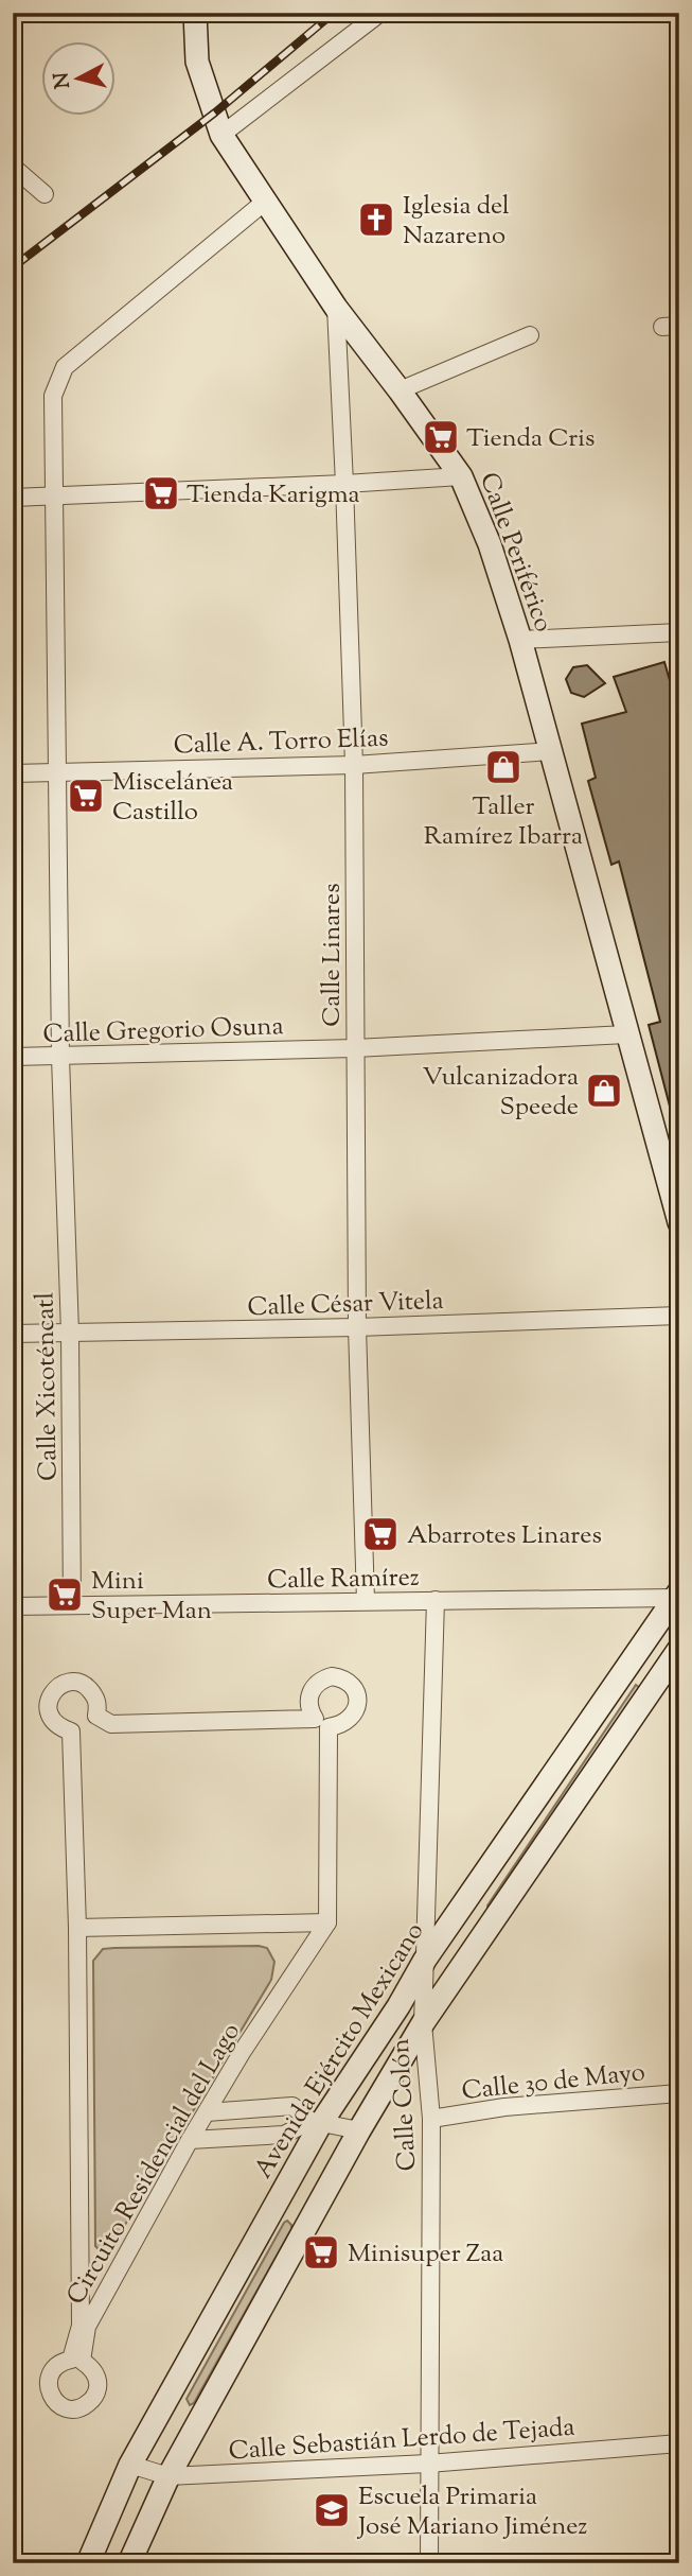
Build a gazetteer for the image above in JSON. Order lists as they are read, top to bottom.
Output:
{
  "streets": {
    "main road": ["Calle Periférico", "Avenida Ejército Mexicano"],
    "street": [
      "Calle A. Torro Elías",
      "Calle Linares",
      "Calle Gregorio Osuna",
      "Calle César Vitela",
      "Calle Xicoténcatl",
      "Calle Ramírez",
      "Calle 30 de Mayo",
      "Calle Colón",
      "Circuito Residencial del Lago",
      "Calle Sebastián Lerdo de Tejada"
    ]
  },
  "crossings": [
    ["Calle Periférico", "Calle A. Torro Elías"],
    ["Calle Periférico", "Calle Linares"],
    ["Calle Periférico", "Calle Gregorio Osuna"],
    ["Calle Periférico", "Calle Xicoténcatl"],
    ["Calle A. Torro Elías", "Calle Linares"],
    ["Calle A. Torro Elías", "Calle Xicoténcatl"],
    ["Calle Linares", "Calle Gregorio Osuna"],
    ["Calle Linares", "Calle César Vitela"],
    ["Calle Linares", "Calle Ramírez"],
    ["Calle Gregorio Osuna", "Calle Xicoténcatl"],
    ["Calle César Vitela", "Calle Xicoténcatl"],
    ["Calle Xicoténcatl", "Calle Ramírez"],
    ["Calle Ramírez", "Avenida Ejército Mexicano"],
    ["Calle Ramírez", "Calle Colón"],
    ["Avenida Ejército Mexicano", "Calle Colón"],
    ["Avenida Ejército Mexicano", "Calle Sebastián Lerdo de Tejada"],
    ["Calle 30 de Mayo", "Calle Colón"],
    ["Calle Colón", "Calle Sebastián Lerdo de Tejada"]
  ],
  "places": {
    "church": ["Iglesia del Nazareno"],
    "supermarket": [
      "Tienda Cris",
      "Tienda Karigma",
      "Miscelánea Castillo",
      "Abarrotes Linares",
      "Mini Super Man",
      "Minisuper Zaa"
    ],
    "shop": ["Taller Ramírez Ibarra", "Vulcanizadora Speede"],
    "school or university": ["Escuela Primaria José Mariano Jiménez"]
  },
  "north": "left"
}
